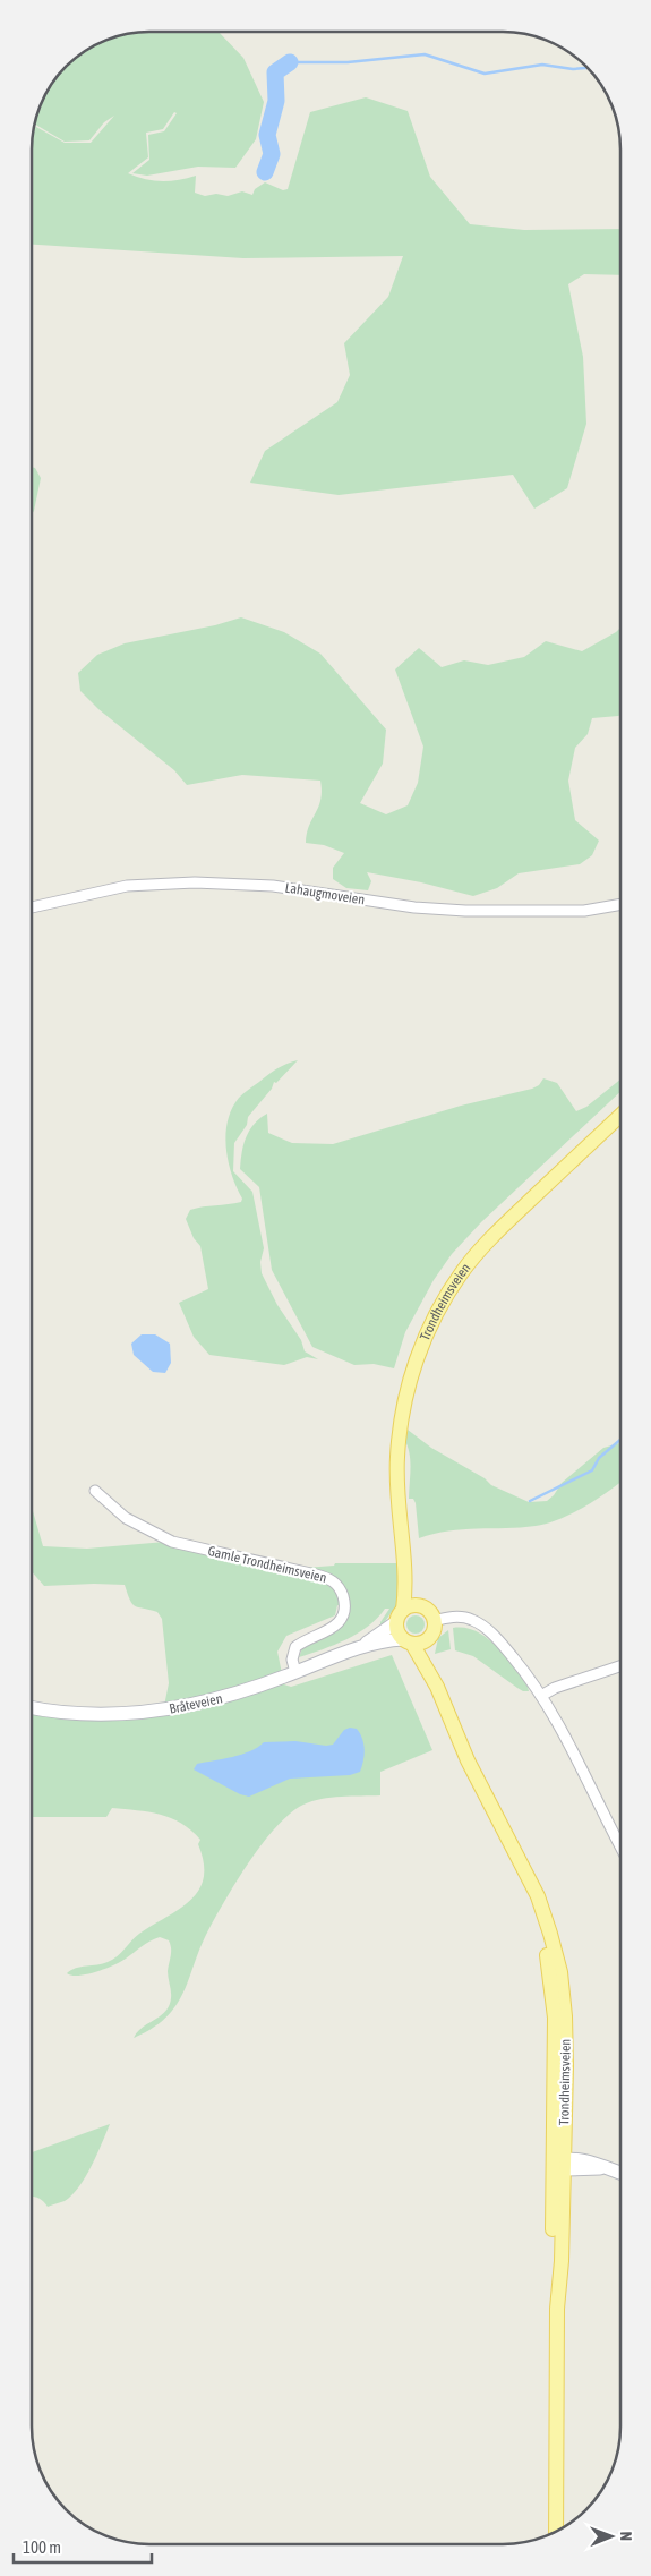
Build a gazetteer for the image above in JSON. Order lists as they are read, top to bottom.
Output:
{
  "streets": {
    "main road": ["Trondheimsveien", "Bråteveien"],
    "street": ["Lahaugmoveien", "Gamle Trondheimsveien"]
  },
  "crossings": [
    ["Trondheimsveien", "Bråteveien"],
    ["Gamle Trondheimsveien", "Bråteveien"]
  ],
  "scale_bar": "100 m",
  "north": "right"
}
